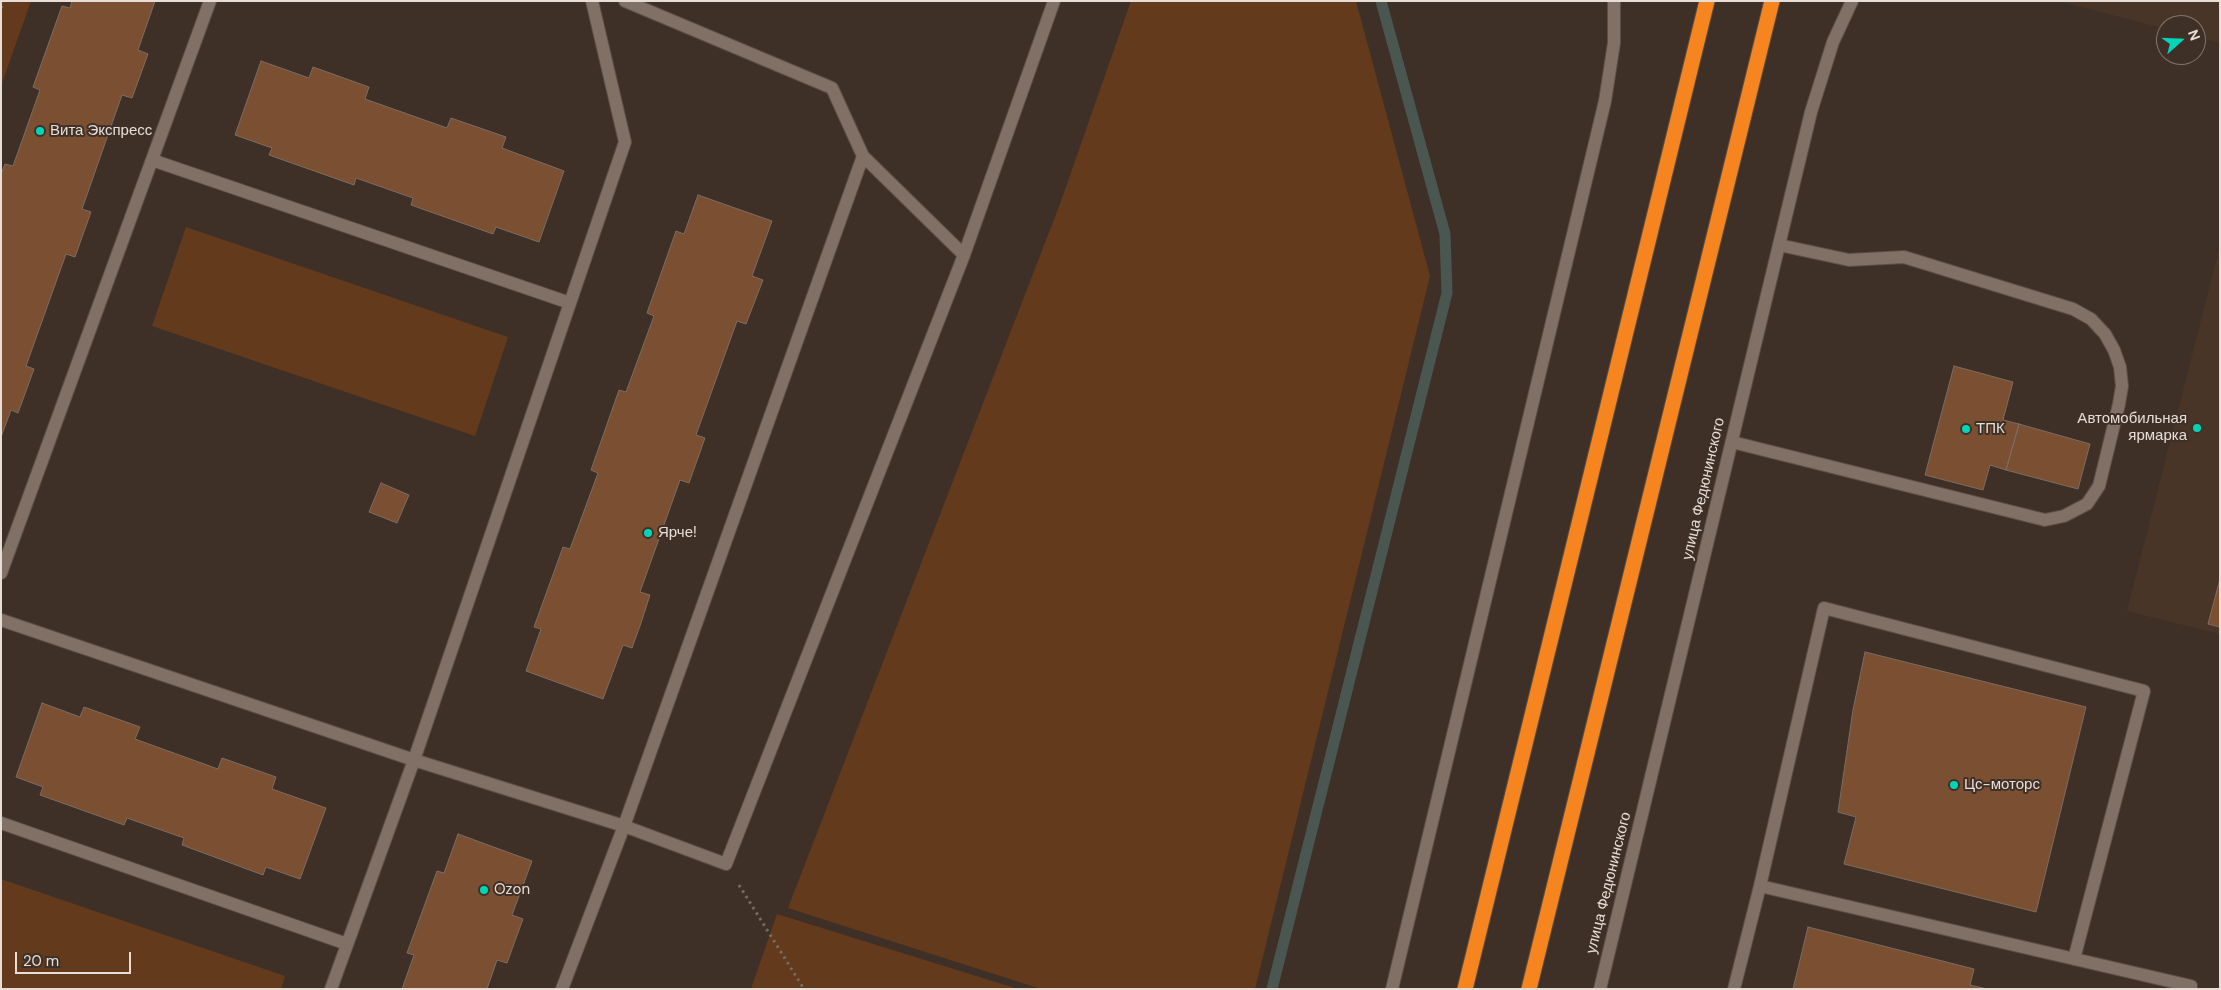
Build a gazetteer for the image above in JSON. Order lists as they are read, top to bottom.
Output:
{
  "streets": {
    "main road": ["улица Федюнинского"]
  },
  "places": [
    "Вита Экспресс",
    "Автомобильная ярмарка",
    "ТПК",
    "Ярче!",
    "Цс-моторс",
    "Ozon"
  ],
  "scale_bar": "20 m",
  "north": "right"
}
